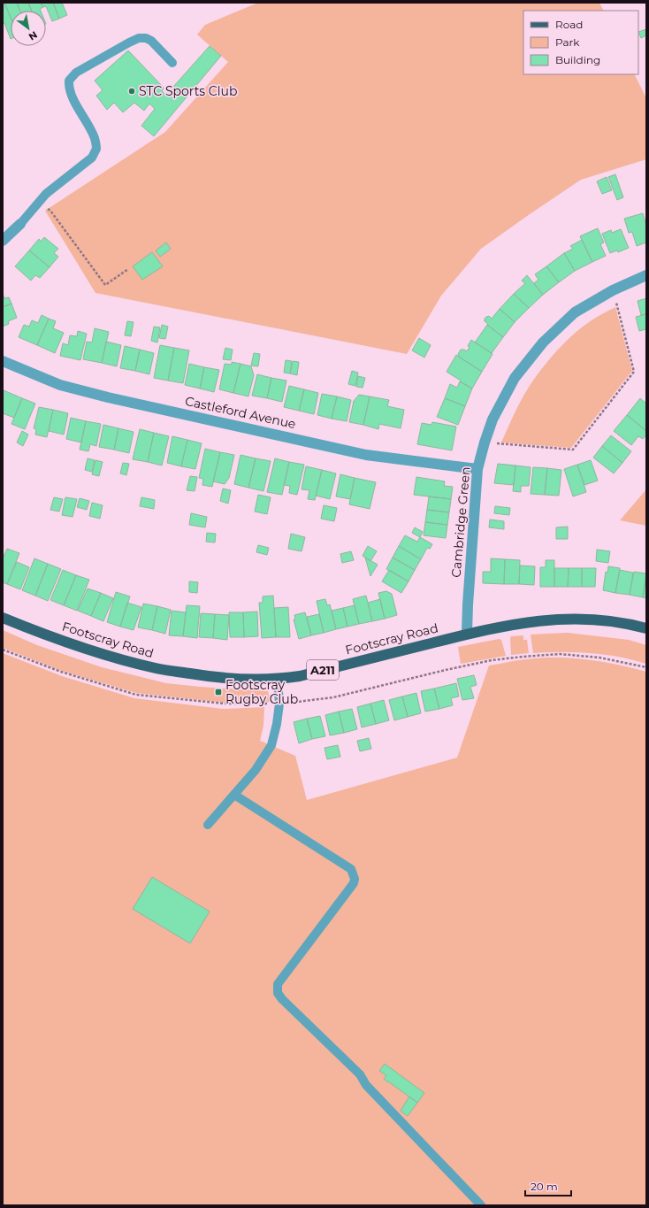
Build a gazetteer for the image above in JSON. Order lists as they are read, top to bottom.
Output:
{
  "streets": {
    "main road": ["Footscray Road", "A211"],
    "street": ["Castleford Avenue", "Cambridge Green"]
  },
  "crossings": [
    ["Castleford Avenue", "Cambridge Green"],
    ["Cambridge Green", "Footscray Road"]
  ],
  "places": {
    "other": ["STC Sports Club"],
    "transit": ["Footscray Rugby Club"]
  },
  "legend": ["Road", "Park", "Building"],
  "scale_bar": "20 m",
  "north": "bottom right"
}
